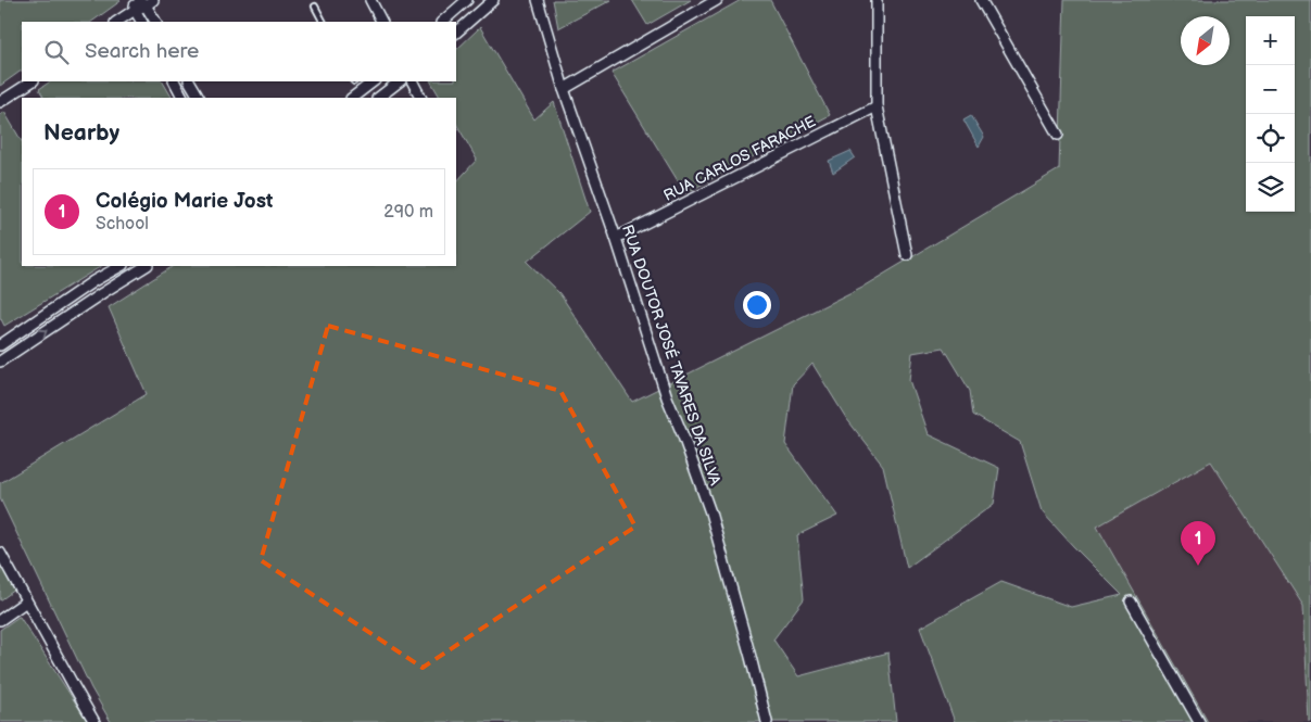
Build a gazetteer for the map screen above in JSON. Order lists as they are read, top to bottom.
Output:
{
  "streets": {
    "street": ["RUA CARLOS FARACHE", "RUA DOUTOR JOSÉ TAVARES DA SILVA"]
  },
  "crossings": [
    ["RUA CARLOS FARACHE", "RUA DOUTOR JOSÉ TAVARES DA SILVA"]
  ],
  "north": "bottom left",
  "page": {
    "map_buttons": ["+", "−"],
    "search": "Search here",
    "heading": "Nearby",
    "list": [
      {
        "mark": "1",
        "name": "Colégio Marie Jost",
        "note": "School",
        "value": "290 m"
      }
    ],
    "pins": "1"
  }
}
